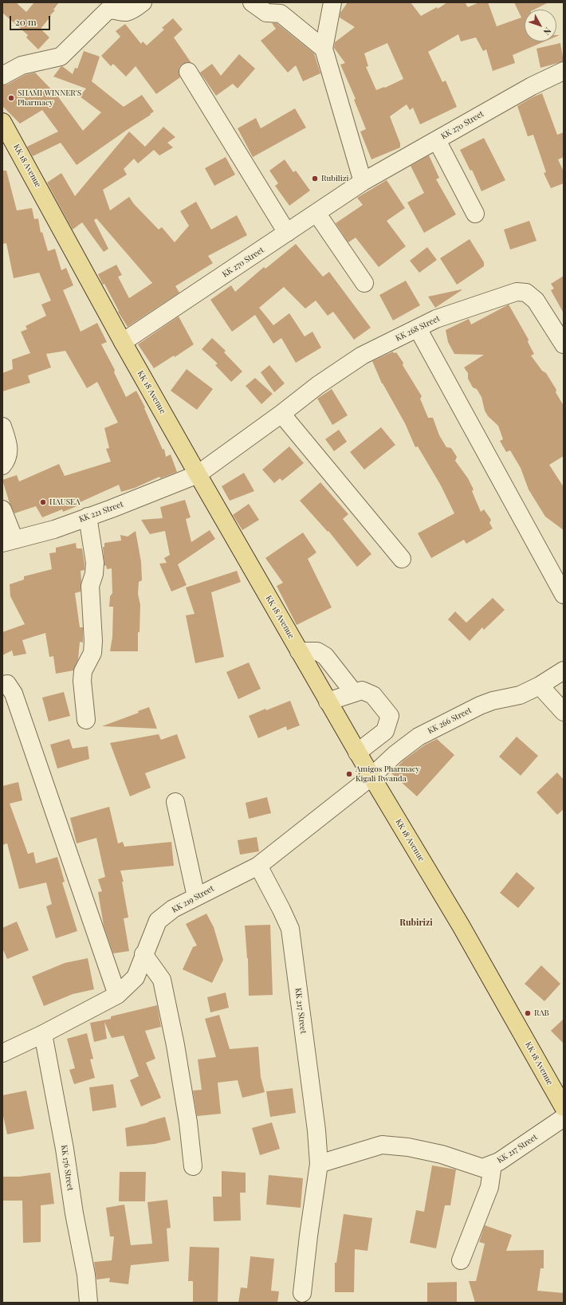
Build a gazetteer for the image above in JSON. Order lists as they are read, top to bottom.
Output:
{
  "streets": {
    "main road": ["KK 18 Avenue"],
    "street": [
      "KK 270 Street",
      "KK 268 Street",
      "KK 221 Street",
      "KK 266 Street",
      "KK 219 Street",
      "KK 217 Street",
      "KK 176 Street"
    ]
  },
  "crossings": [
    ["KK 270 Street", "KK 18 Avenue"],
    ["KK 18 Avenue", "KK 268 Street"],
    ["KK 18 Avenue", "KK 221 Street"],
    ["KK 18 Avenue", "KK 266 Street"],
    ["KK 18 Avenue", "KK 219 Street"],
    ["KK 268 Street", "KK 221 Street"],
    ["KK 266 Street", "KK 219 Street"],
    ["KK 219 Street", "KK 217 Street"],
    ["KK 219 Street", "KK 176 Street"]
  ],
  "districts": ["Rubirizi"],
  "places": [
    "SHAMI WINNER'S Pharmacy",
    "Rubilizi",
    "HAUSEA",
    "Amigos Pharmacy Kigali Rwanda",
    "RAB"
  ],
  "scale_bar": "20 m",
  "north": "bottom right"
}
